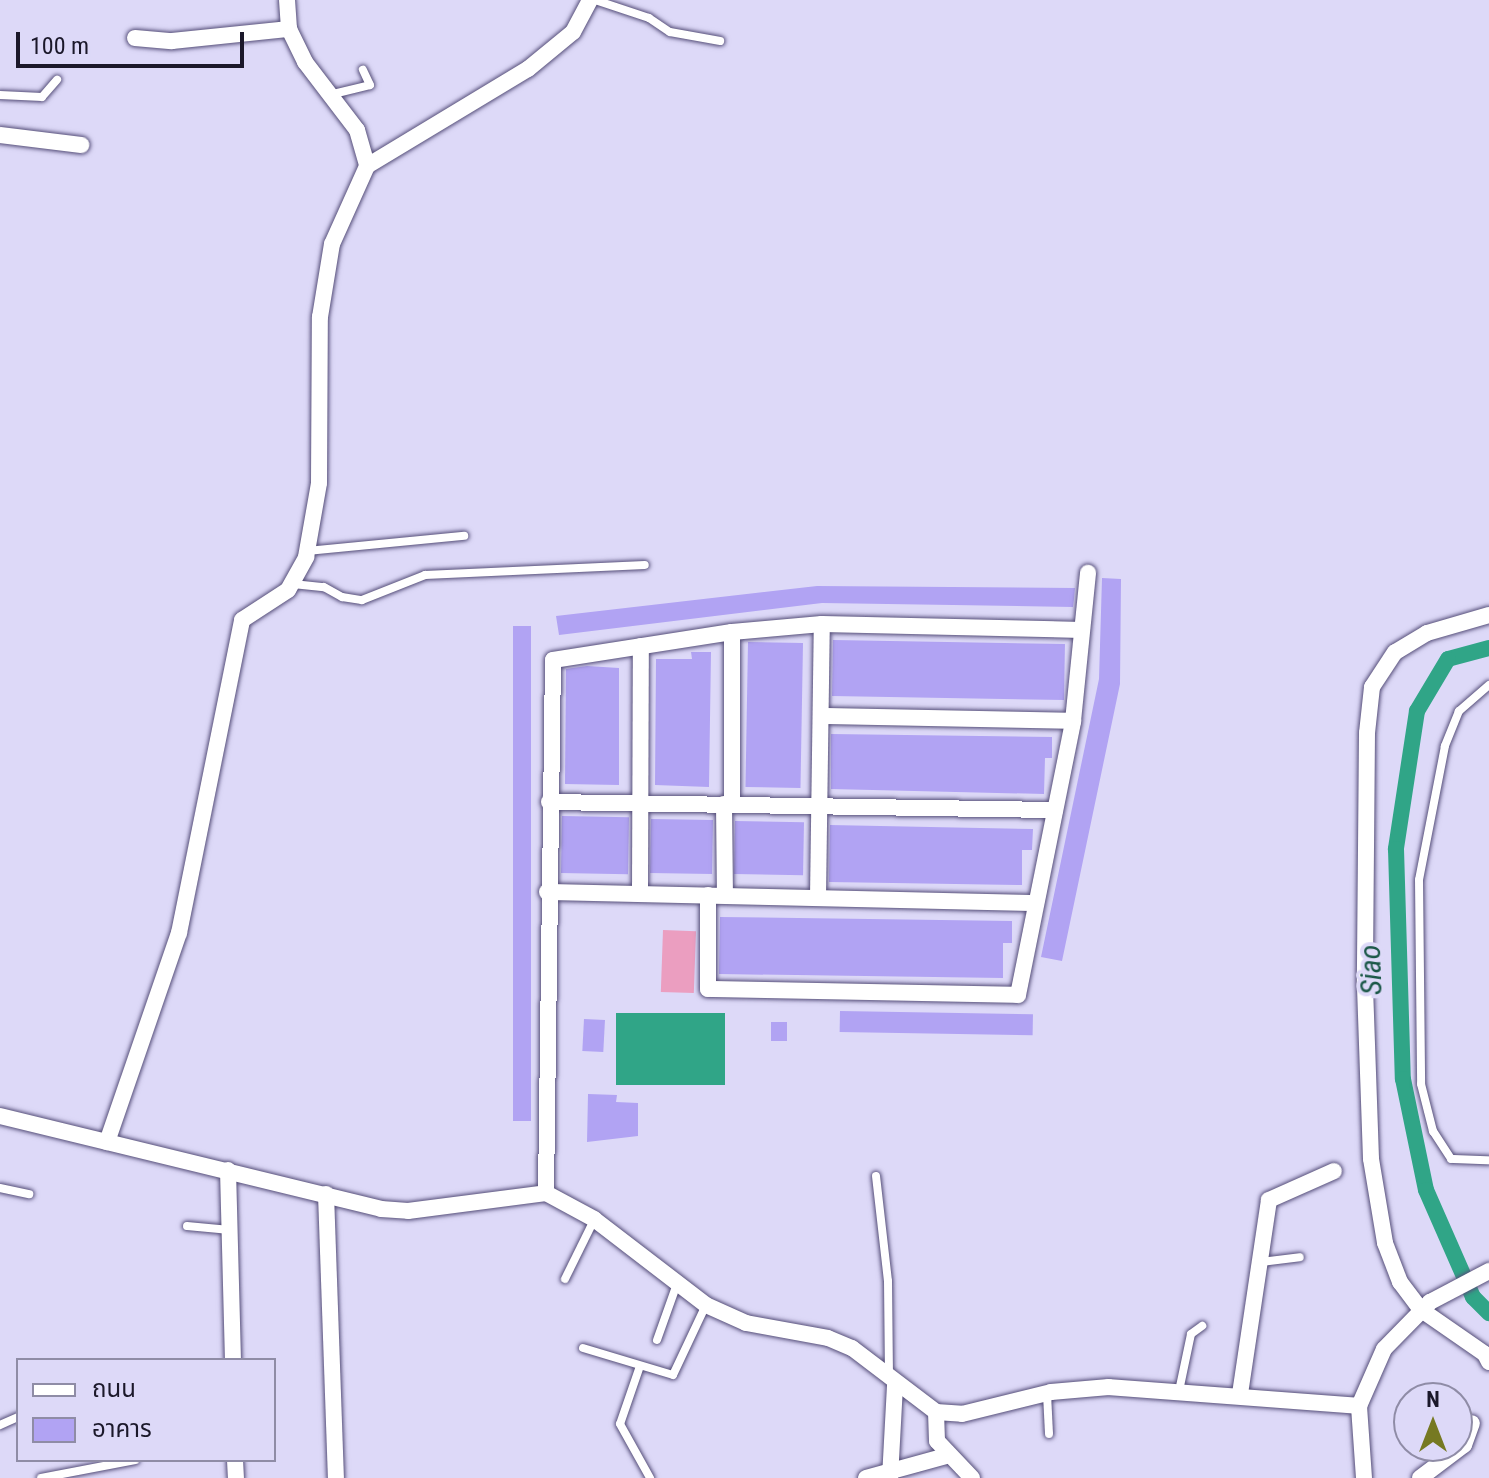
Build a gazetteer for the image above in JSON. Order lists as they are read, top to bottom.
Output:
{
  "water": ["Siao"],
  "legend": ["ถนน", "อาคาร"],
  "scale_bar": "100 m",
  "north": "top"
}
